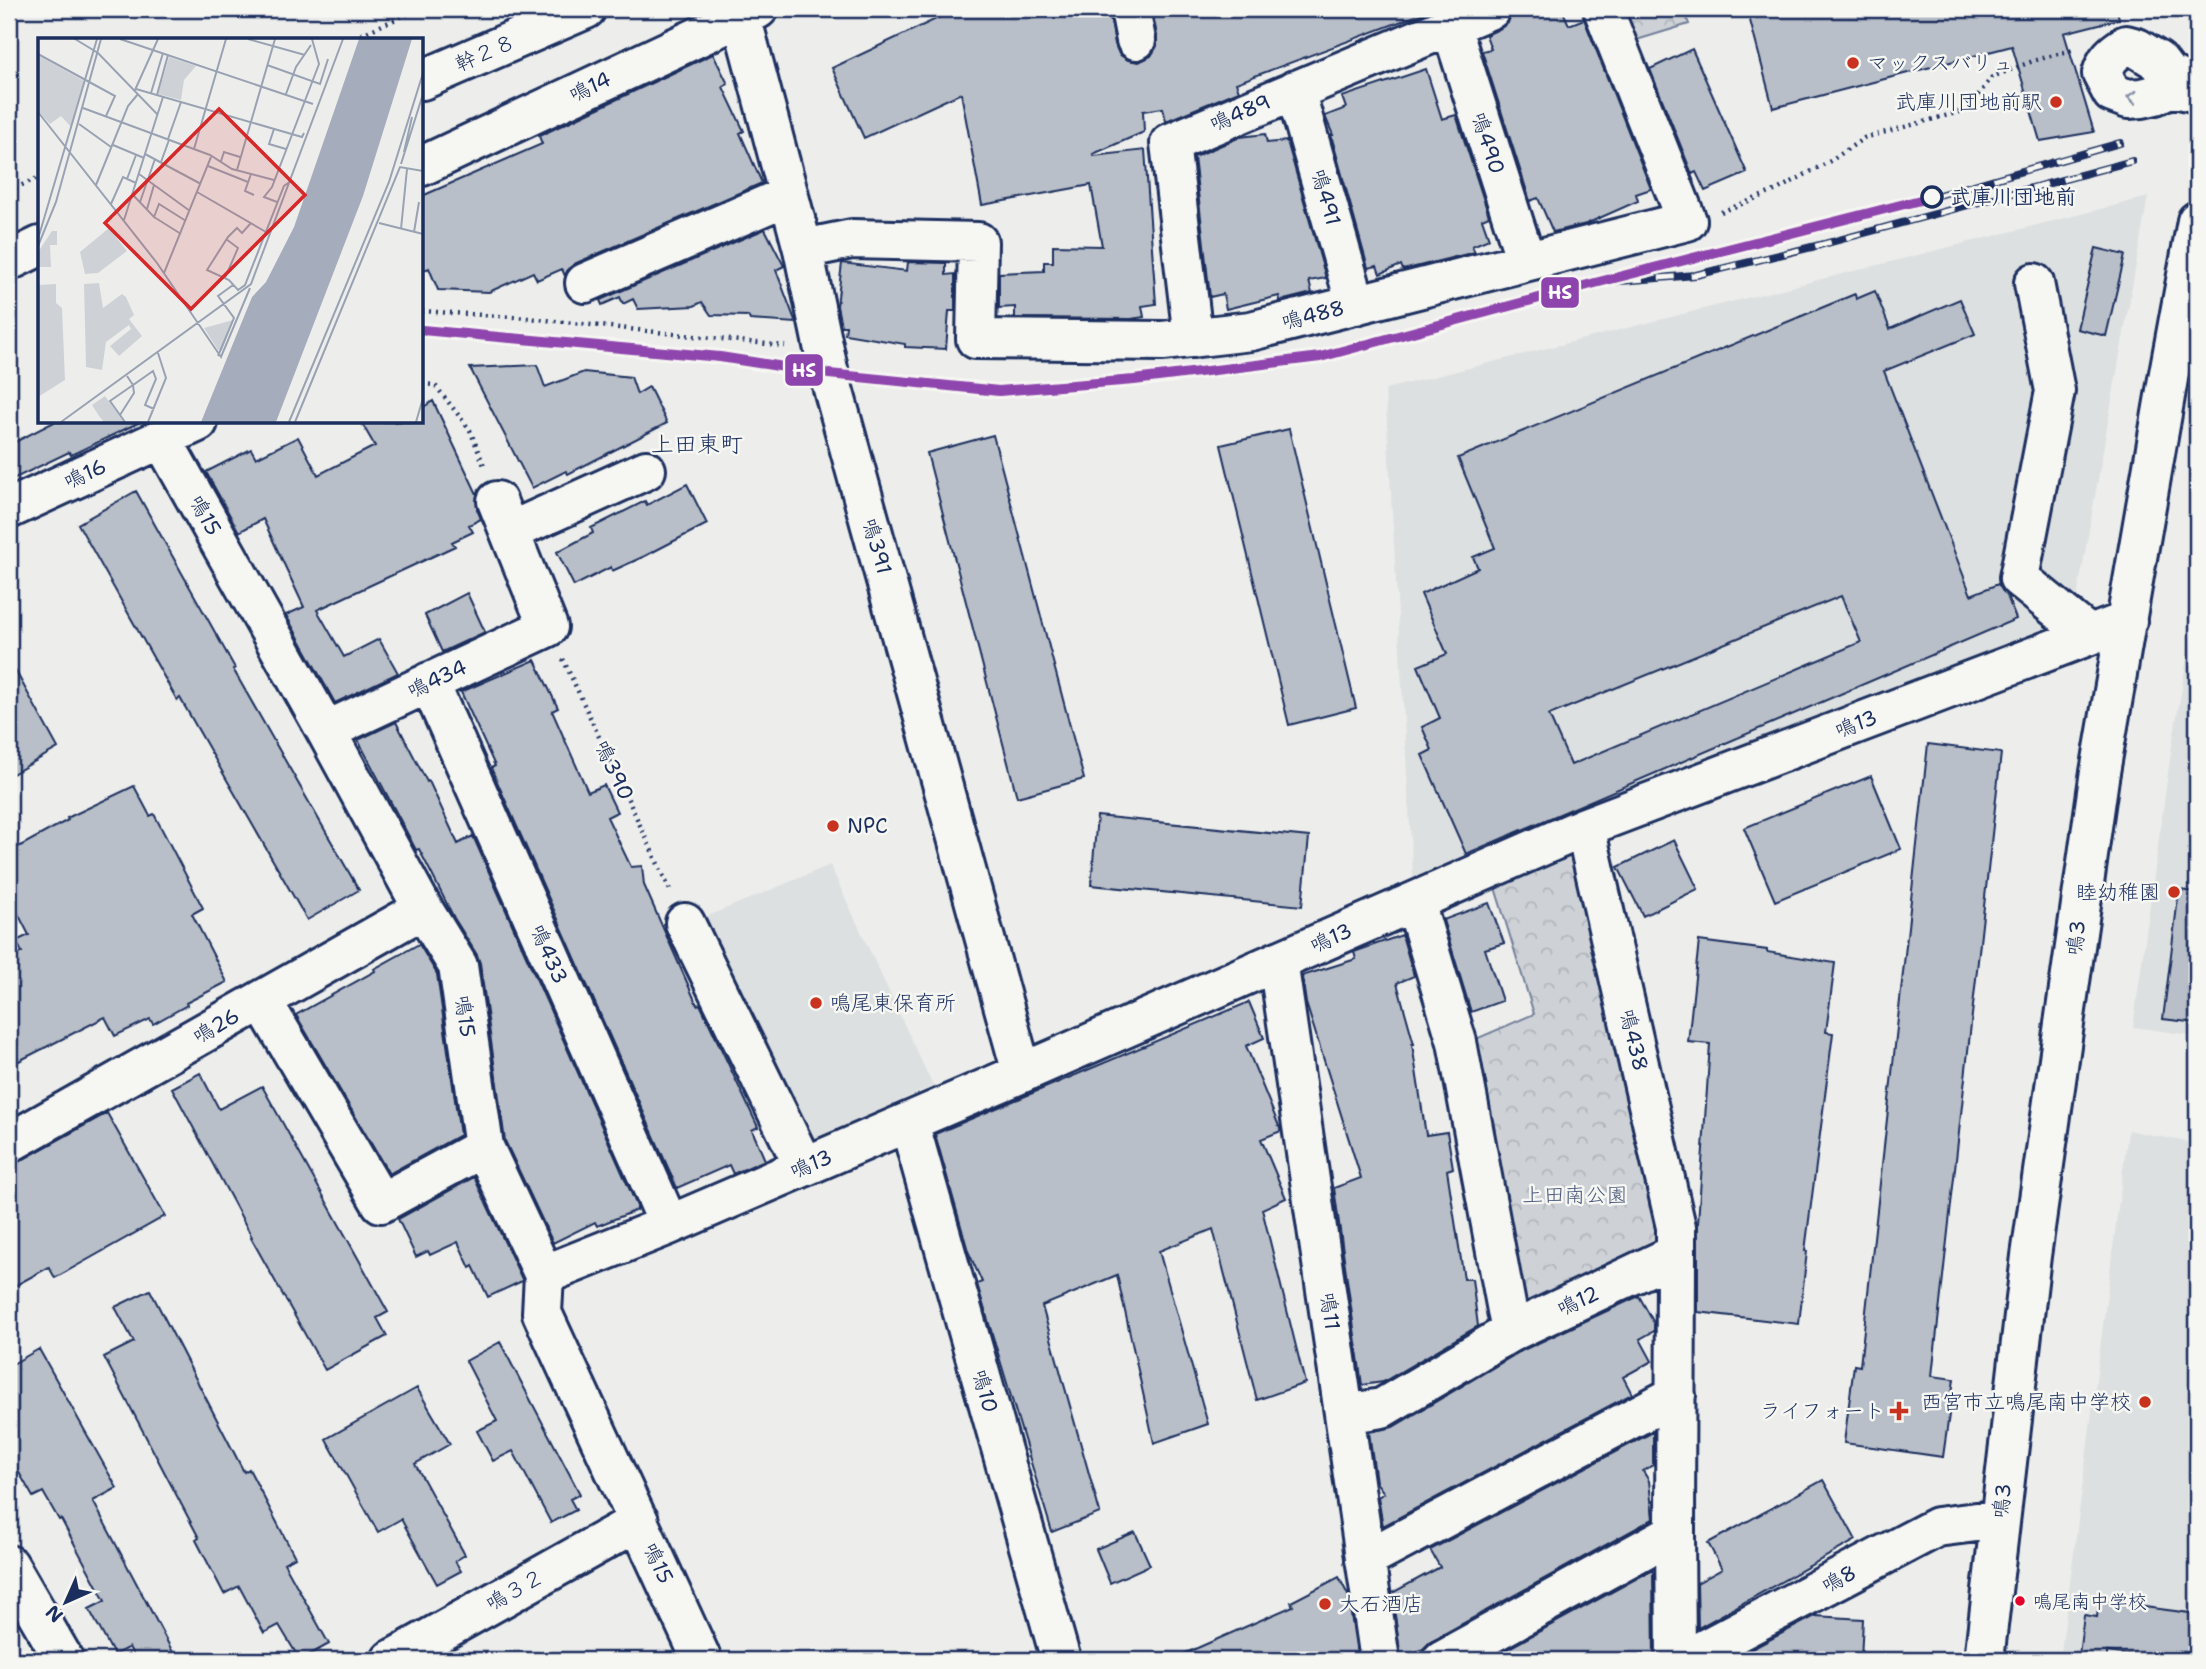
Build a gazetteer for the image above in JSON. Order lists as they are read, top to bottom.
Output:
{
  "streets": {
    "street": [
      "幹２８",
      "鳴14",
      "鳴489",
      "鳴490",
      "鳴491",
      "鳴488",
      "鳴16",
      "鳴15",
      "鳴391",
      "鳴434",
      "鳴13",
      "鳴3",
      "鳴433",
      "鳴26",
      "鳴438",
      "鳴12",
      "鳴11",
      "鳴10",
      "鳴8",
      "鳴３２"
    ],
    "path": ["鳴390"]
  },
  "crossings": [
    ["鳴14", "鳴391"],
    ["鳴489", "鳴490"],
    ["鳴489", "鳴491"],
    ["鳴489", "鳴488"],
    ["鳴490", "鳴488"],
    ["鳴491", "鳴488"],
    ["鳴488", "鳴391"],
    ["鳴16", "鳴15"],
    ["鳴15", "鳴434"],
    ["鳴15", "鳴13"],
    ["鳴15", "鳴26"],
    ["鳴15", "鳴３２"],
    ["鳴391", "鳴13"],
    ["鳴434", "鳴390"],
    ["鳴434", "鳴433"],
    ["鳴13", "鳴3"],
    ["鳴13", "鳴433"],
    ["鳴13", "鳴438"],
    ["鳴13", "鳴11"],
    ["鳴13", "鳴10"],
    ["鳴3", "鳴8"],
    ["鳴438", "鳴12"],
    ["鳴12", "鳴11"]
  ],
  "districts": ["上田東町"],
  "parks": ["上田南公園"],
  "places": {
    "other": [
      "マックスバリュ",
      "武庫川団地前駅",
      "武庫川団地前",
      "NPC",
      "睦幼稚園",
      "鳴尾東保育所",
      "西宮市立鳴尾南中学校",
      "鳴尾南中学校",
      "大石酒店"
    ],
    "health": ["ライフォート"]
  },
  "lines": ["transit line HS"],
  "north": "bottom left"
}
